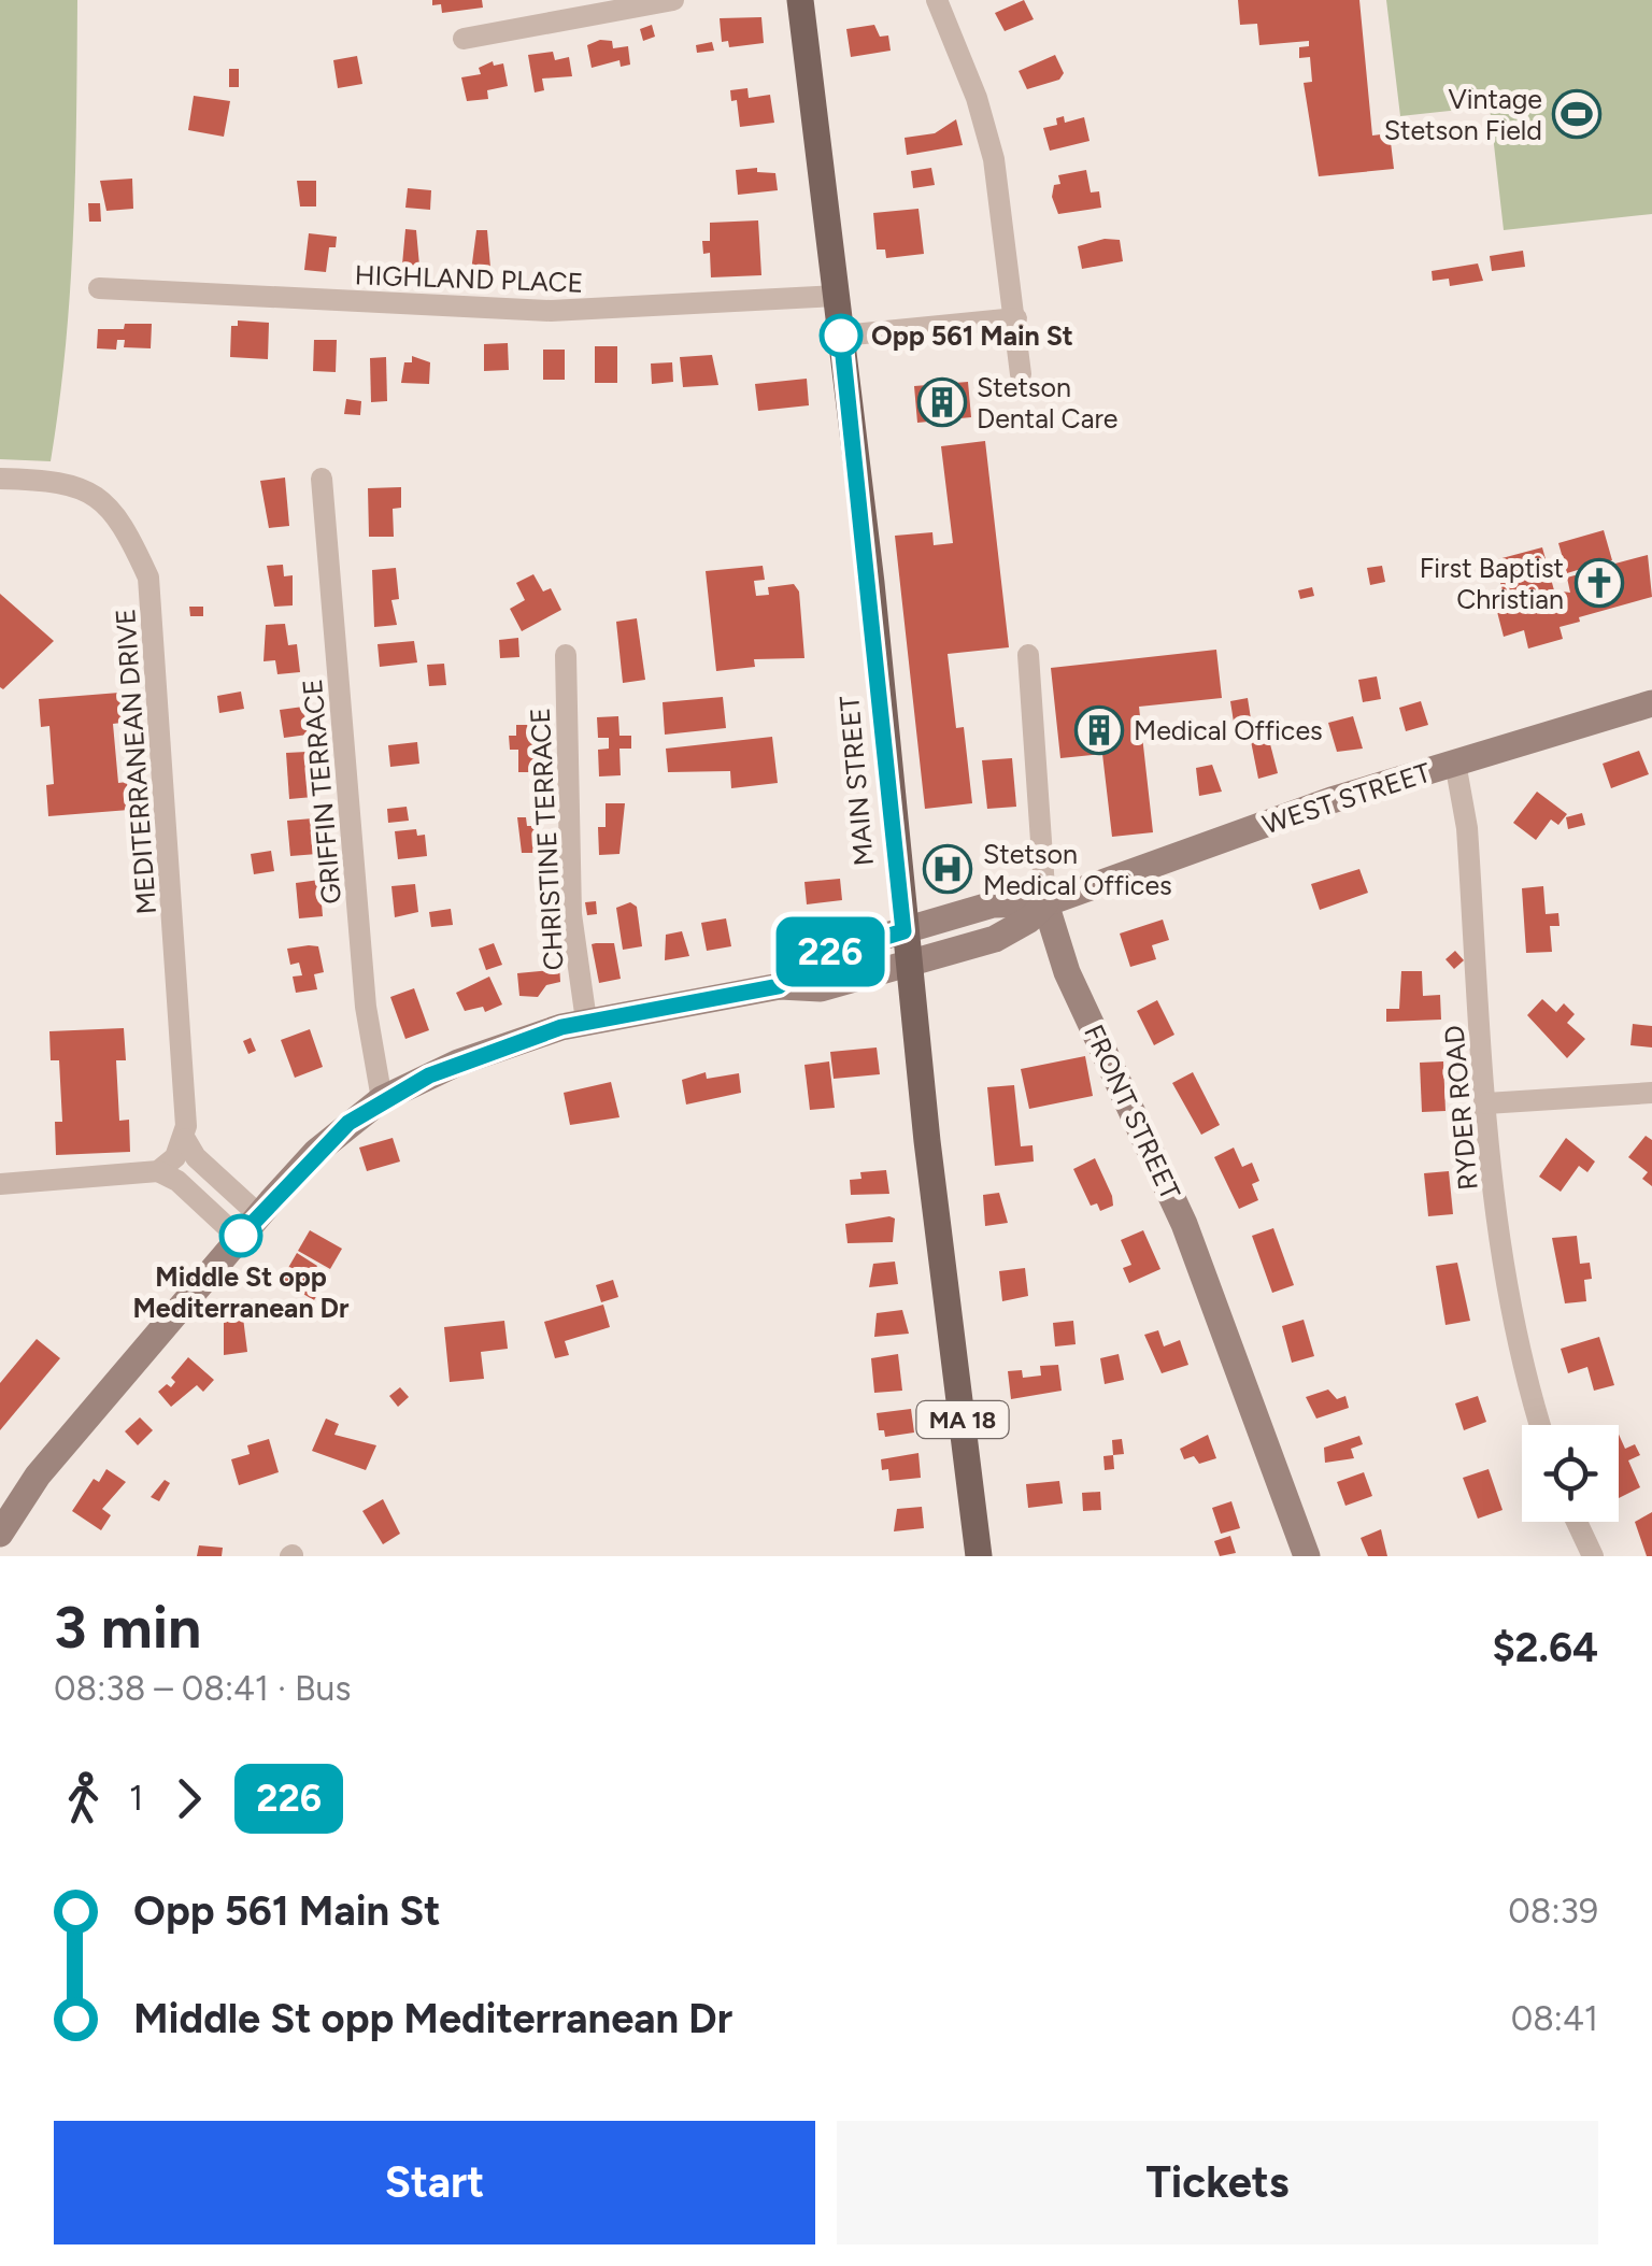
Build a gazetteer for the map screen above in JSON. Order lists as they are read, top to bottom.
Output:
{
  "streets": {
    "main road": [
      "MAIN STREET",
      "WEST STREET",
      "FRONT STREET",
      "MA 18"
    ],
    "street": [
      "HIGHLAND PLACE",
      "MEDITERRANEAN DRIVE",
      "GRIFFIN TERRACE",
      "CHRISTINE TERRACE",
      "RYDER ROAD"
    ]
  },
  "crossings": [
    ["HIGHLAND PLACE", "MAIN STREET"],
    ["WEST STREET", "RYDER ROAD"],
    ["WEST STREET", "FRONT STREET"]
  ],
  "places": {
    "sports": ["Vintage Stetson Field"],
    "other": ["Opp 561 Main St", "Middle St opp Mediterranean Dr"],
    "building": ["Stetson Dental Care", "Medical Offices"],
    "church": ["First Baptist Christian"],
    "hospital": ["Stetson Medical Offices"]
  },
  "lines": ["bus line 226"],
  "page": {
    "on_map": "226",
    "heading": ["3 min", "08:38 – 08:41 · Bus", "$2.64"],
    "legs": ["1", "226"],
    "list": [
      {
        "name": "Opp 561 Main St",
        "value": "08:39"
      },
      {
        "name": "Middle St opp Mediterranean Dr",
        "value": "08:41"
      }
    ],
    "buttons": ["Start", "Tickets"]
  }
}
